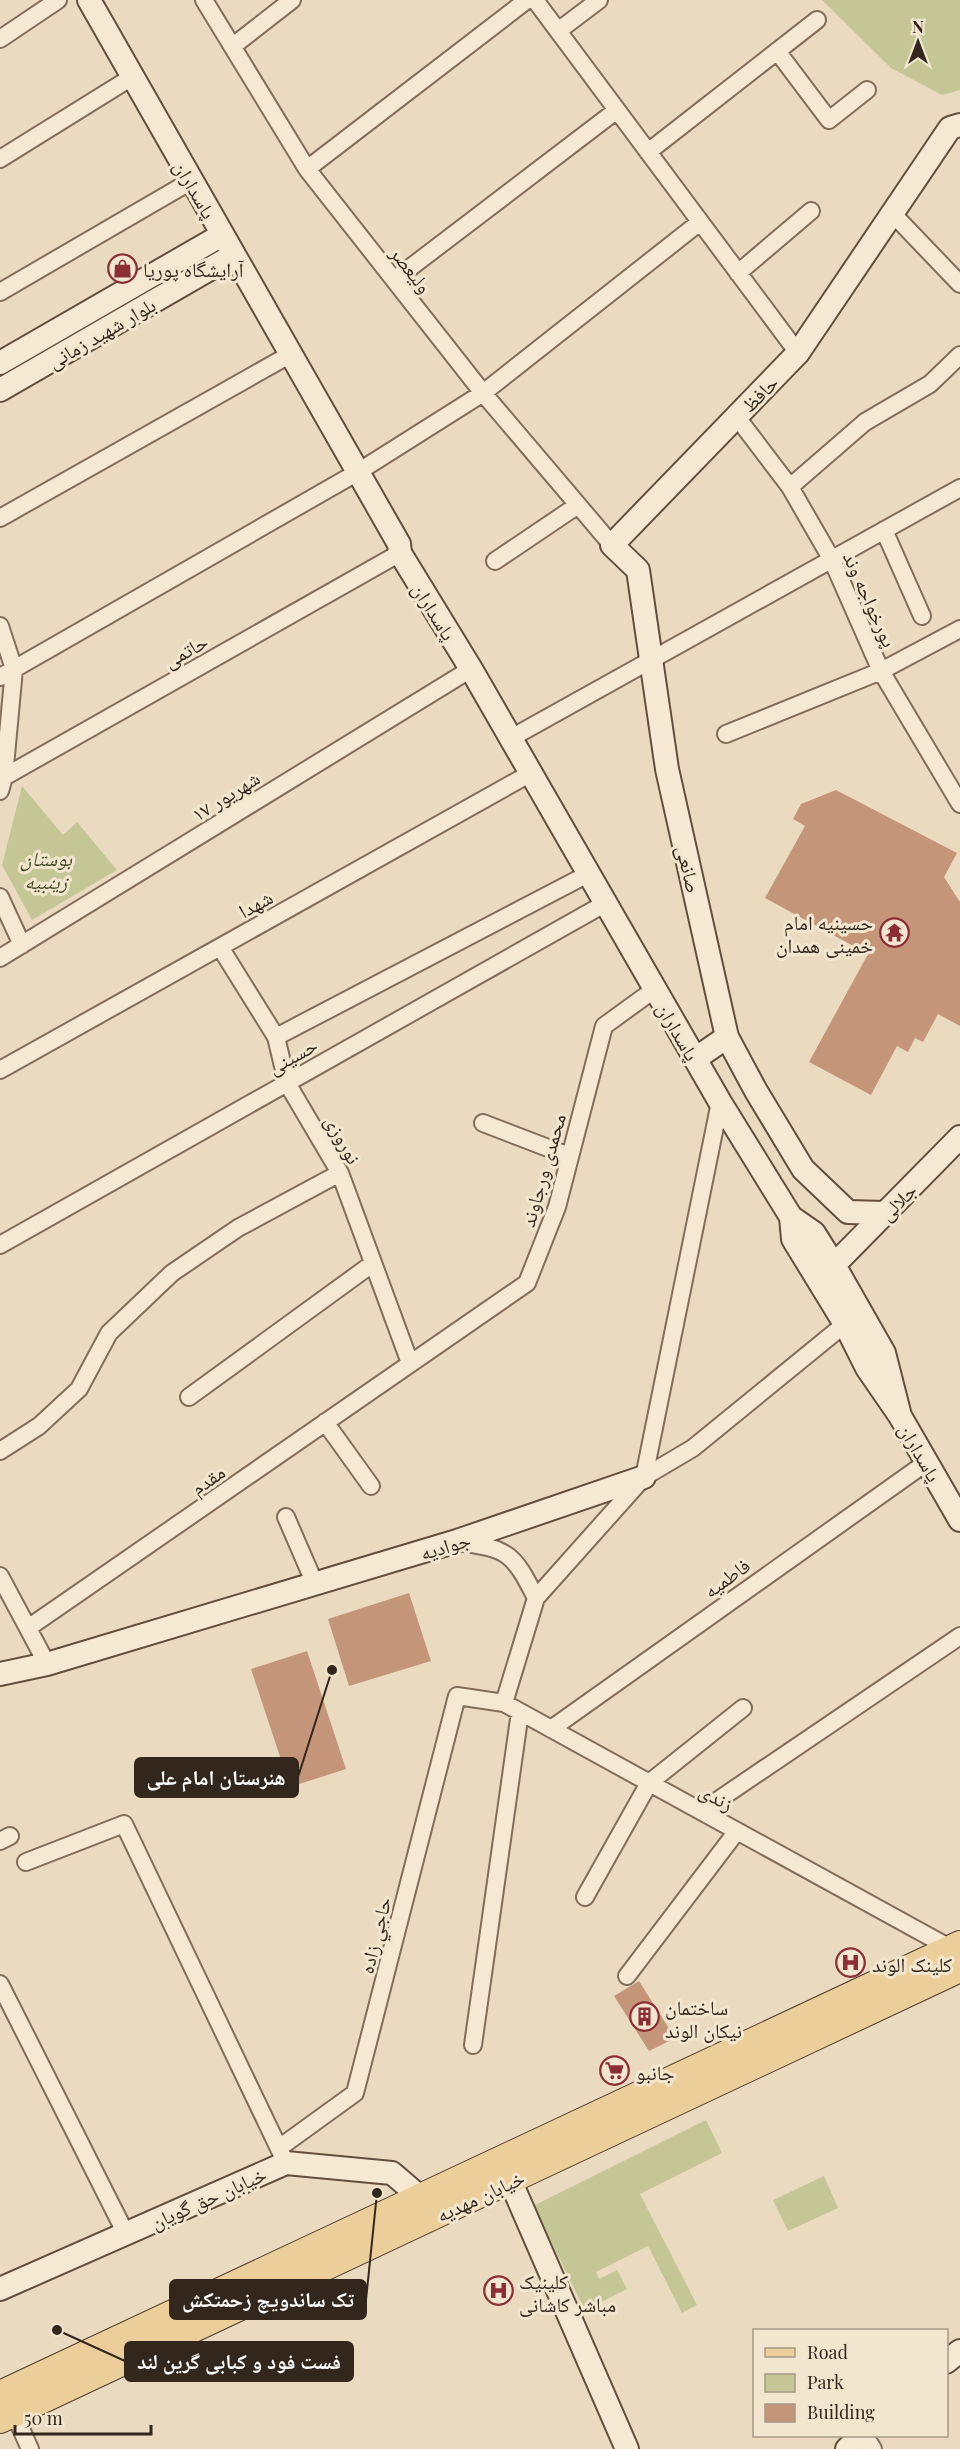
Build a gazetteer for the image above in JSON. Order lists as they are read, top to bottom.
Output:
{
  "streets": {
    "main road": [
      "پاسداران",
      "بلوار شهید زمانی",
      "حافظ",
      "صانعی",
      "جلالی",
      "جوادیه",
      "خیابان مهدیه",
      "خیابان حق گویان"
    ],
    "street": [
      "ولیعصر",
      "پورخواجه وند",
      "حاتمی",
      "۱۷ شهریور",
      "شهدا",
      "حسینی",
      "نوروزی",
      "محمدی ورجاوند",
      "مقدم",
      "فاطمیه",
      "زندی",
      "حاجي زاده"
    ]
  },
  "crossings": [
    ["پاسداران", "بلوار شهید زمانی"],
    ["پاسداران", "حاتمی"],
    ["پاسداران", "۱۷ شهریور"],
    ["پاسداران", "شهدا"],
    ["پاسداران", "حسینی"],
    ["پاسداران", "محمدی ورجاوند"],
    ["پاسداران", "جلالی"],
    ["پاسداران", "جوادیه"],
    ["پاسداران", "فاطمیه"],
    ["ولیعصر", "حافظ"],
    ["حافظ", "پورخواجه وند"],
    ["صانعی", "جلالی"],
    ["شهدا", "نوروزی"],
    ["حسینی", "نوروزی"],
    ["نوروزی", "محمدی ورجاوند"],
    ["نوروزی", "مقدم"],
    ["محمدی ورجاوند", "مقدم"],
    ["فاطمیه", "زندی"],
    ["زندی", "حاجي زاده"],
    ["زندی", "خیابان مهدیه"],
    ["حاجي زاده", "خیابان حق گویان"],
    ["خیابان مهدیه", "خیابان حق گویان"]
  ],
  "parks": ["بوستان زینبیه"],
  "places": {
    "shop": ["آرایشگاه پوریا"],
    "temple": ["حسینیه امام خمینی همدان"],
    "other": ["هنرستان امام علی", "تک ساندویچ زحمتکش", "فست فود و کبابی گرين لند"],
    "hospital": ["کلینک الوند", "کلینیک مباشر کاشانی"],
    "building": ["ساختمان نیکان الوند"],
    "supermarket": ["جانبو"]
  },
  "legend": ["Road", "Park", "Building"],
  "scale_bar": "50 m",
  "north": "top"
}
